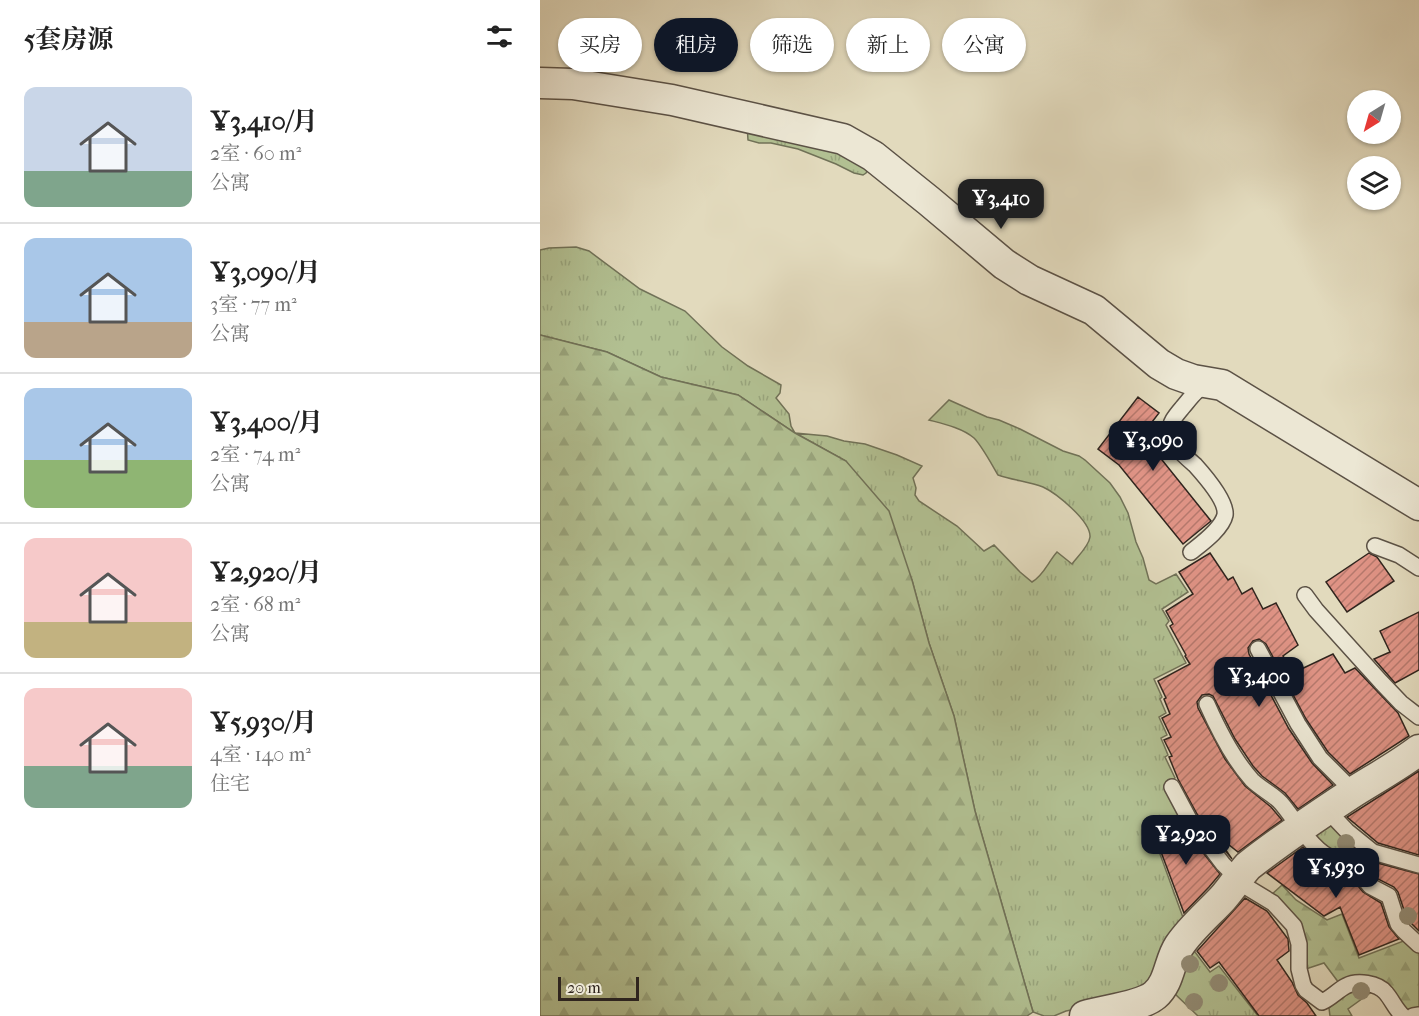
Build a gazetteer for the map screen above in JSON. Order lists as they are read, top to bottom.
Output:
{
  "scale_bar": "20 m",
  "north": "bottom left",
  "page": {
    "heading": "5套房源",
    "chip": [
      "买房",
      "租房",
      "筛选",
      "新上",
      "公寓"
    ],
    "list": [
      {
        "name": "¥3,410/月",
        "note": "2室 · 60 m² · 公寓"
      },
      {
        "name": "¥3,090/月",
        "note": "3室 · 77 m² · 公寓"
      },
      {
        "name": "¥3,400/月",
        "note": "2室 · 74 m² · 公寓"
      },
      {
        "name": "¥2,920/月",
        "note": "2室 · 68 m² · 公寓"
      },
      {
        "name": "¥5,930/月",
        "note": "4室 · 140 m² · 住宅"
      }
    ],
    "price": [
      "¥3,410",
      "¥3,090",
      "¥3,400",
      "¥2,920",
      "¥5,930"
    ],
    "scale": "20 m"
  }
}
